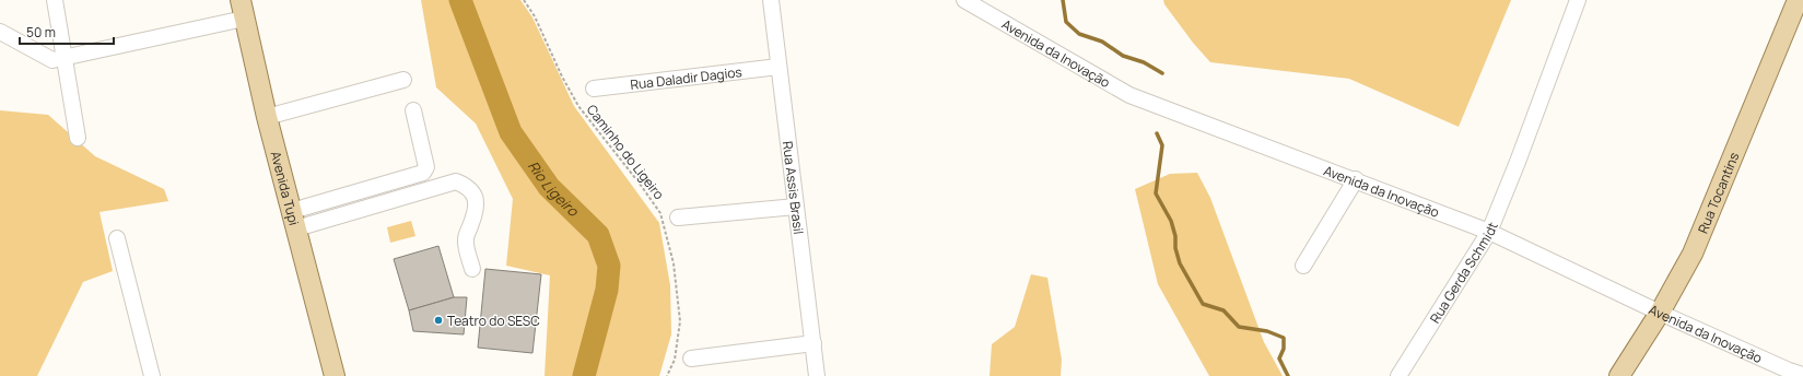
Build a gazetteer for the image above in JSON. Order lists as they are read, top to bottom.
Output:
{
  "streets": {
    "main road": ["Avenida Tupi", "Rua Tocantins"],
    "street": [
      "Avenida da Inovação",
      "Rua Daladir Dagios",
      "Rua Assis Brasil",
      "Rua Gerda Schmidt"
    ],
    "path": ["Caminho do Ligeiro"]
  },
  "crossings": [
    ["Avenida da Inovação", "Rua Tocantins"],
    ["Avenida da Inovação", "Rua Gerda Schmidt"],
    ["Rua Daladir Dagios", "Rua Assis Brasil"]
  ],
  "water": ["Rio Ligeiro"],
  "places": ["Teatro do SESC"],
  "scale_bar": "50 m"
}
